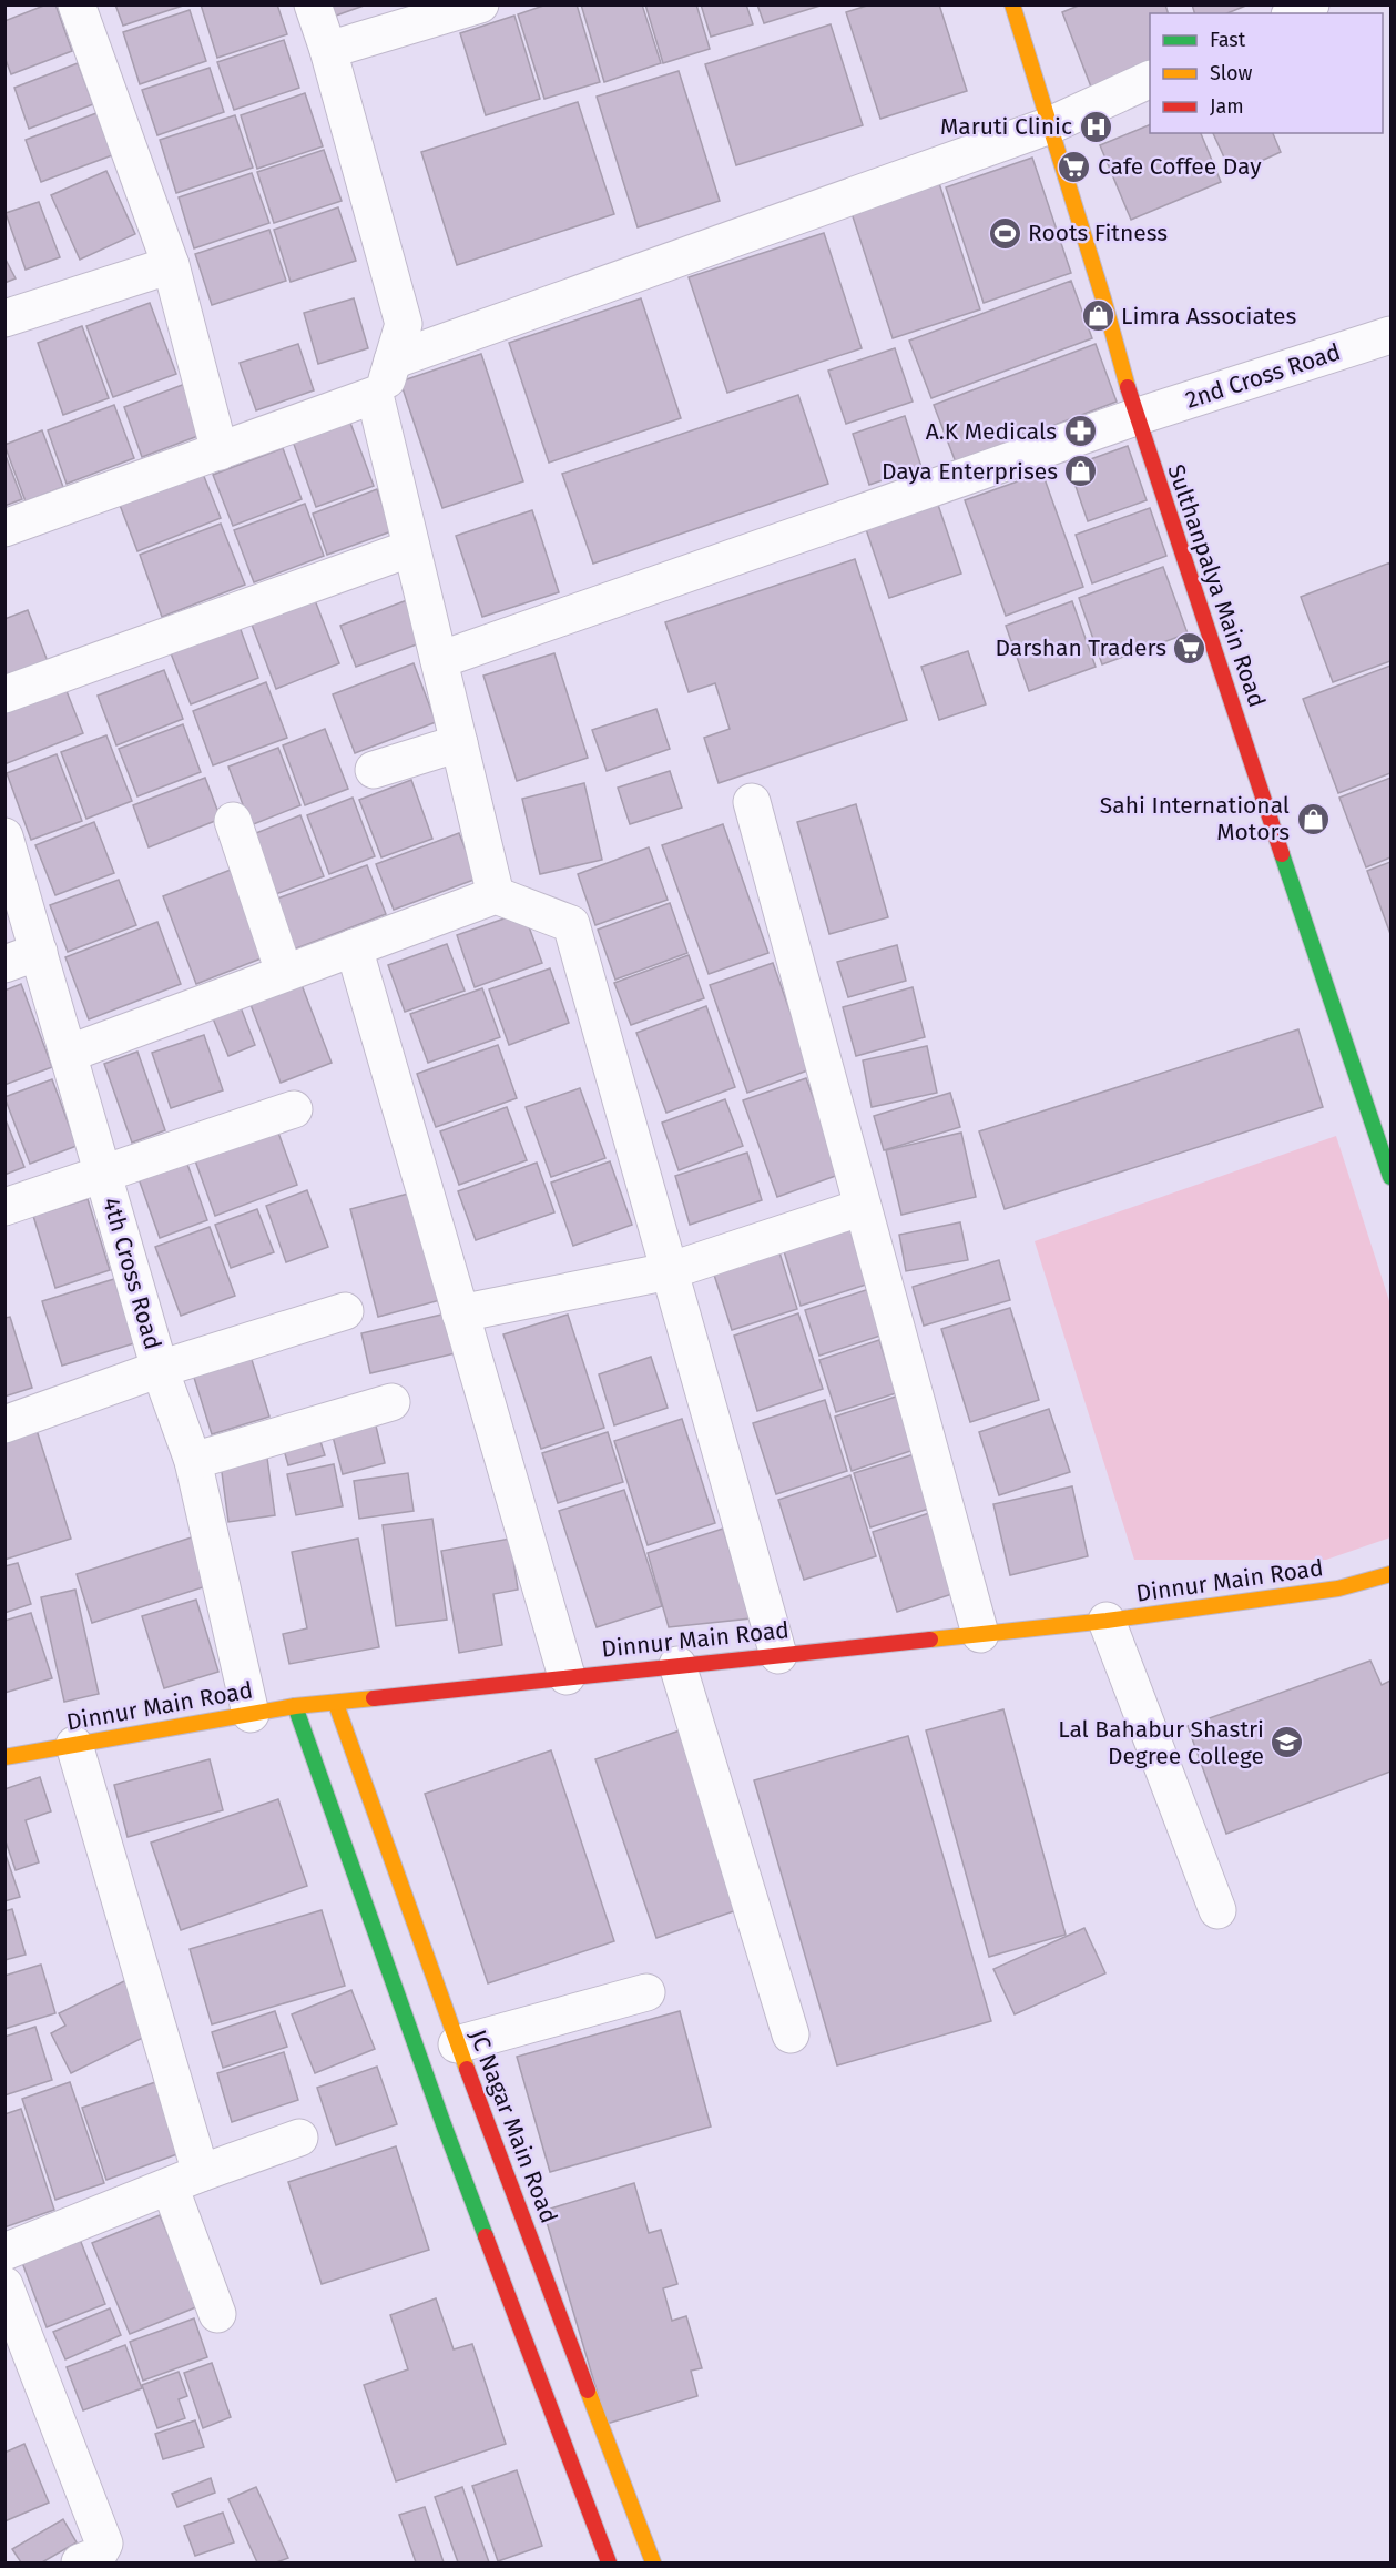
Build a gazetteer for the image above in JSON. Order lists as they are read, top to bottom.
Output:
{
  "streets": {
    "main road": ["Sulthanpalya Main Road", "Dinnur Main Road", "JC Nagar Main Road"],
    "street": ["2nd Cross Road", "4th Cross Road"]
  },
  "crossings": [
    ["2nd Cross Road", "Sulthanpalya Main Road"],
    ["4th Cross Road", "Dinnur Main Road"],
    ["Dinnur Main Road", "JC Nagar Main Road"]
  ],
  "places": {
    "hospital": ["Maruti Clinic"],
    "supermarket": ["Cafe Coffee Day", "Darshan Traders"],
    "sports": ["Roots Fitness"],
    "shop": ["Limra Associates", "Daya Enterprises", "Sahi International Motors"],
    "pharmacy": ["A.K Medicals"],
    "school or university": ["Lal Bahabur Shastri Degree College"]
  },
  "legend": ["Fast", "Slow", "Jam"]
}
